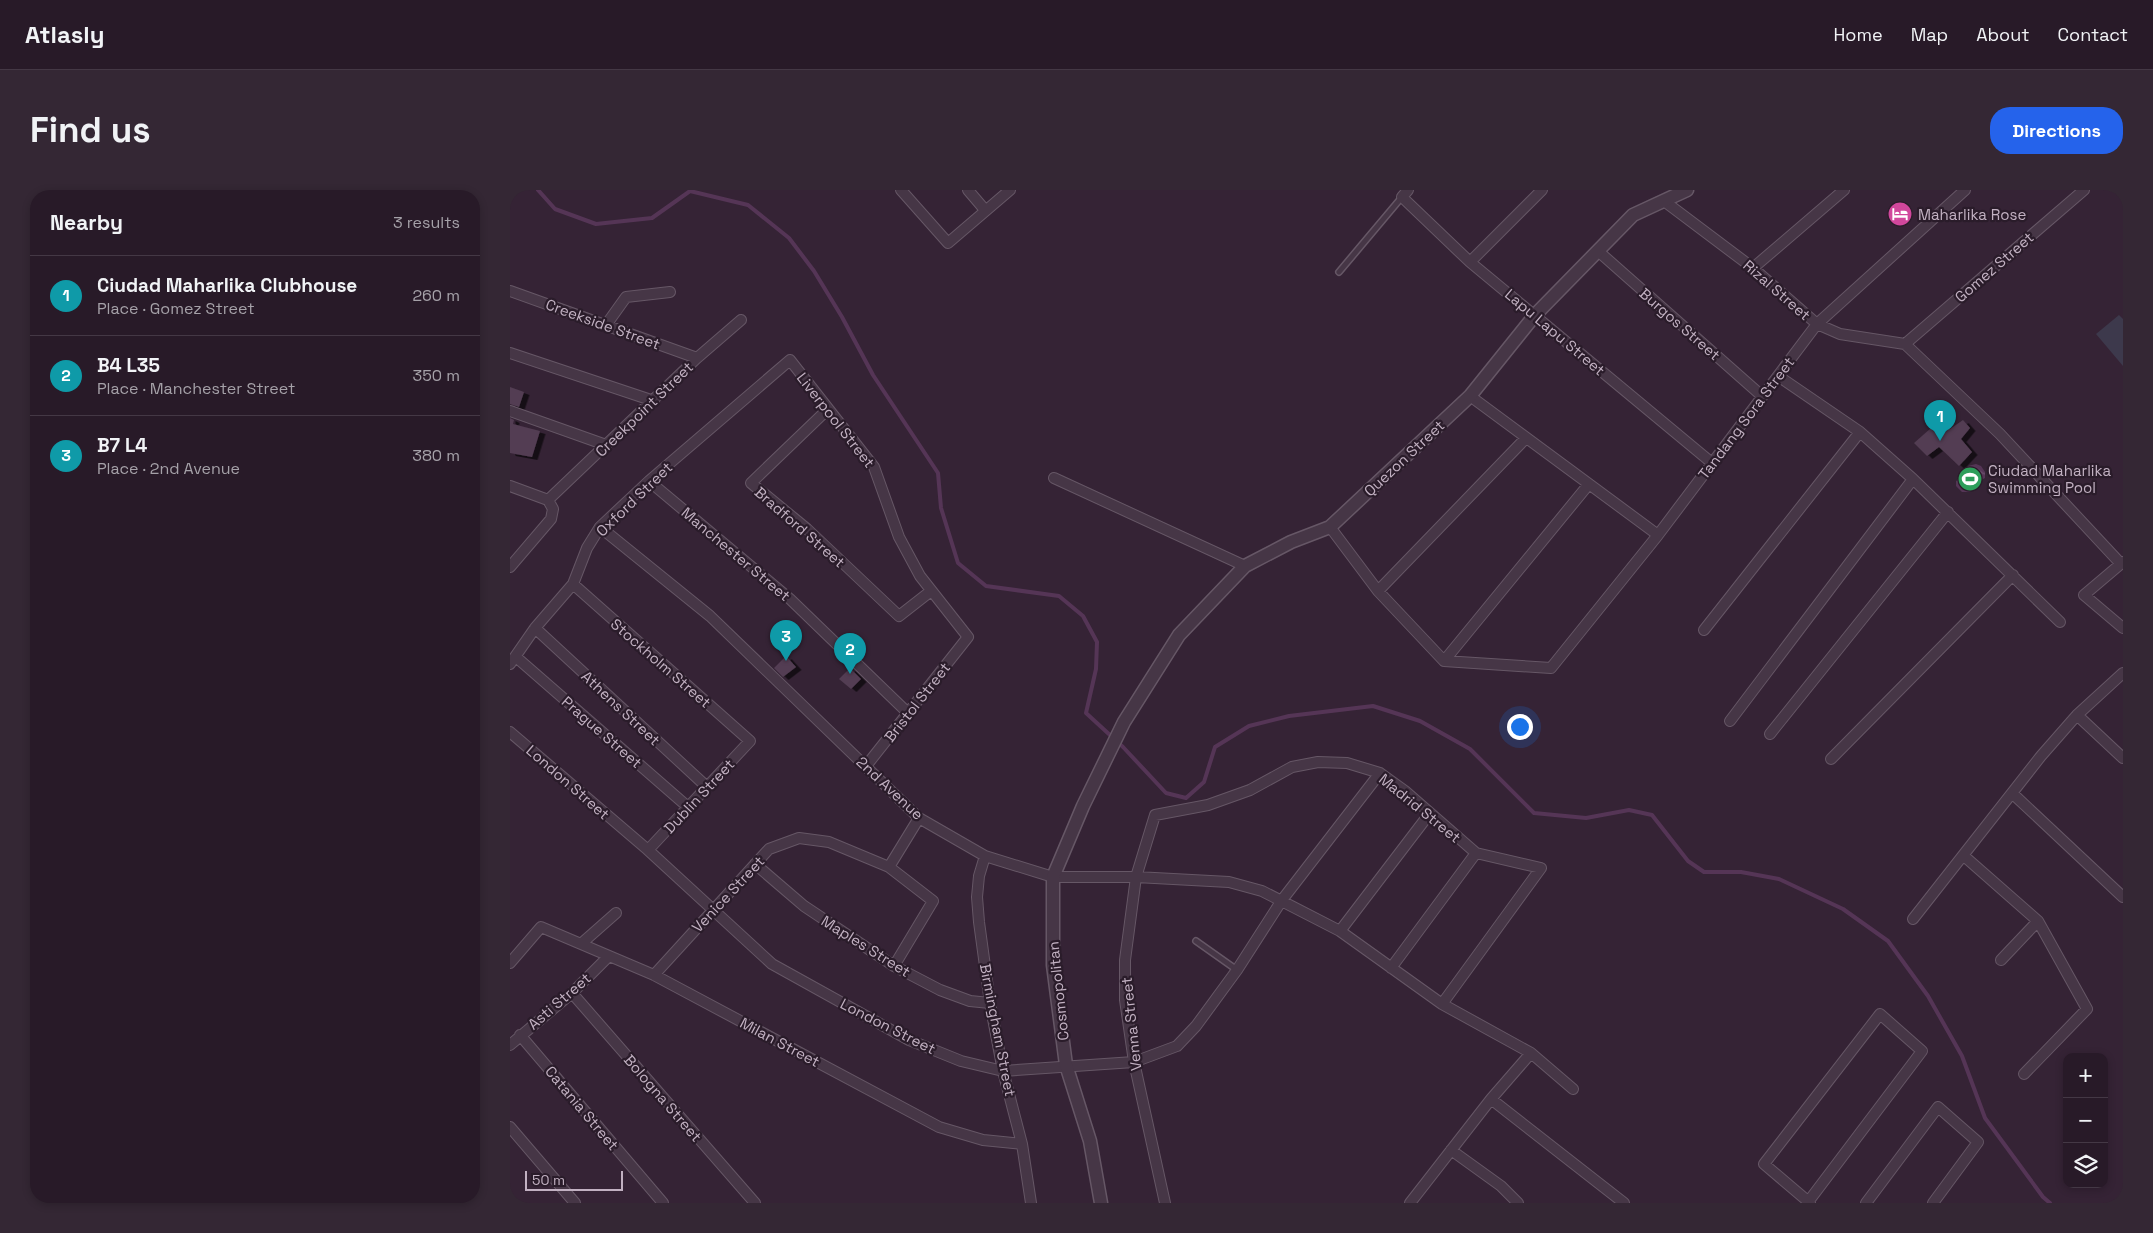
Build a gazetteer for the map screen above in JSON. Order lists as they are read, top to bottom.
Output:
{
  "streets": {
    "street": [
      "Gomez Street",
      "Rizal Street",
      "Creekside Street",
      "Burgos Street",
      "Lapu Lapu Street",
      "Creekpoint Street",
      "Tandang Sora Street",
      "Liverpool Street",
      "Quezon Street",
      "Oxford Street",
      "Bradford Street",
      "Manchester Street",
      "Stockholm Street",
      "Bristol Street",
      "Athens Street",
      "Prague Street",
      "London Street",
      "2nd Avenue",
      "Dublin Street",
      "Madrid Street",
      "Venice Street",
      "Maples Street",
      "Cosmopolitan",
      "Asti Street",
      "Venna Street",
      "Birmingham Street",
      "Milan Street",
      "Bologna Street",
      "Catania Street"
    ]
  },
  "crossings": [
    ["Gomez Street", "Rizal Street"],
    ["Rizal Street", "Tandang Sora Street"],
    ["Rizal Street", "Quezon Street"],
    ["Creekside Street", "Creekpoint Street"],
    ["Burgos Street", "Tandang Sora Street"],
    ["Burgos Street", "Quezon Street"],
    ["Lapu Lapu Street", "Tandang Sora Street"],
    ["Lapu Lapu Street", "Quezon Street"],
    ["Liverpool Street", "Oxford Street"],
    ["Liverpool Street", "Bradford Street"],
    ["Liverpool Street", "Bristol Street"],
    ["Quezon Street", "Cosmopolitan"],
    ["Oxford Street", "Manchester Street"],
    ["Oxford Street", "Stockholm Street"],
    ["Oxford Street", "Athens Street"],
    ["Oxford Street", "Prague Street"],
    ["Oxford Street", "2nd Avenue"],
    ["Manchester Street", "Bristol Street"],
    ["Stockholm Street", "Dublin Street"],
    ["Bristol Street", "2nd Avenue"],
    ["Athens Street", "Dublin Street"],
    ["Prague Street", "Dublin Street"],
    ["London Street", "2nd Avenue"],
    ["London Street", "Dublin Street"],
    ["London Street", "Madrid Street"],
    ["London Street", "Venice Street"],
    ["London Street", "Cosmopolitan"],
    ["London Street", "Venna Street"],
    ["London Street", "Birmingham Street"],
    ["2nd Avenue", "Madrid Street"],
    ["2nd Avenue", "Cosmopolitan"],
    ["2nd Avenue", "Venna Street"],
    ["2nd Avenue", "Birmingham Street"],
    ["Madrid Street", "Venna Street"],
    ["Venice Street", "Maples Street"],
    ["Venice Street", "Milan Street"],
    ["Maples Street", "Birmingham Street"],
    ["Asti Street", "Milan Street"],
    ["Asti Street", "Bologna Street"],
    ["Asti Street", "Catania Street"],
    ["Birmingham Street", "Milan Street"]
  ],
  "places": {
    "hotel": ["Maharlika Rose"],
    "sports": ["Ciudad Maharlika Swimming Pool"]
  },
  "scale_bar": "50 m",
  "page": {
    "header": "Atlasly",
    "nav": [
      "Home",
      "Map",
      "About",
      "Contact"
    ],
    "buttons": "Directions",
    "title": "Find us",
    "heading": ["Nearby", "3 results"],
    "list": [
      {
        "mark": "1",
        "name": "Ciudad Maharlika Clubhouse",
        "note": "Place · Gomez Street",
        "value": "260 m"
      },
      {
        "mark": "2",
        "name": "B4 L35",
        "note": "Place · Manchester Street",
        "value": "350 m"
      },
      {
        "mark": "3",
        "name": "B7 L4",
        "note": "Place · 2nd Avenue",
        "value": "380 m"
      }
    ],
    "pins": ["1", "3", "2"],
    "map_buttons": ["+", "−"],
    "scale": "50 m"
  }
}
